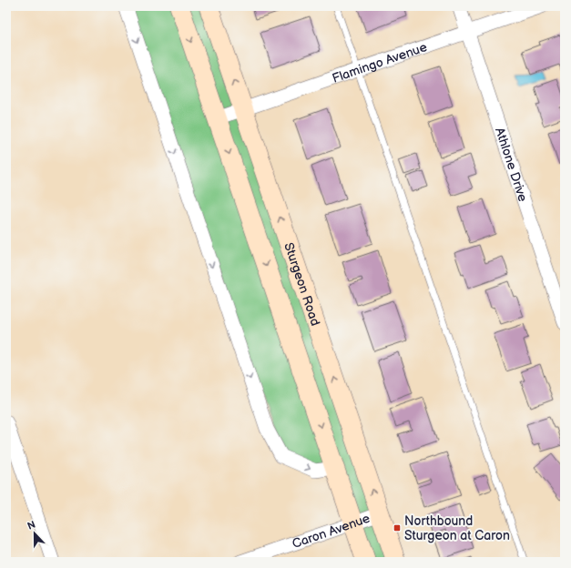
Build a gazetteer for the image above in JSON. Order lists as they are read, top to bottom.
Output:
{
  "streets": {
    "main road": ["Sturgeon Road"],
    "street": ["Flamingo Avenue", "Athlone Drive", "Caron Avenue"]
  },
  "crossings": [
    ["Flamingo Avenue", "Athlone Drive"],
    ["Flamingo Avenue", "Sturgeon Road"],
    ["Sturgeon Road", "Caron Avenue"]
  ],
  "places": {
    "transit": ["Northbound Sturgeon at Caron"]
  },
  "north": "top"
}
